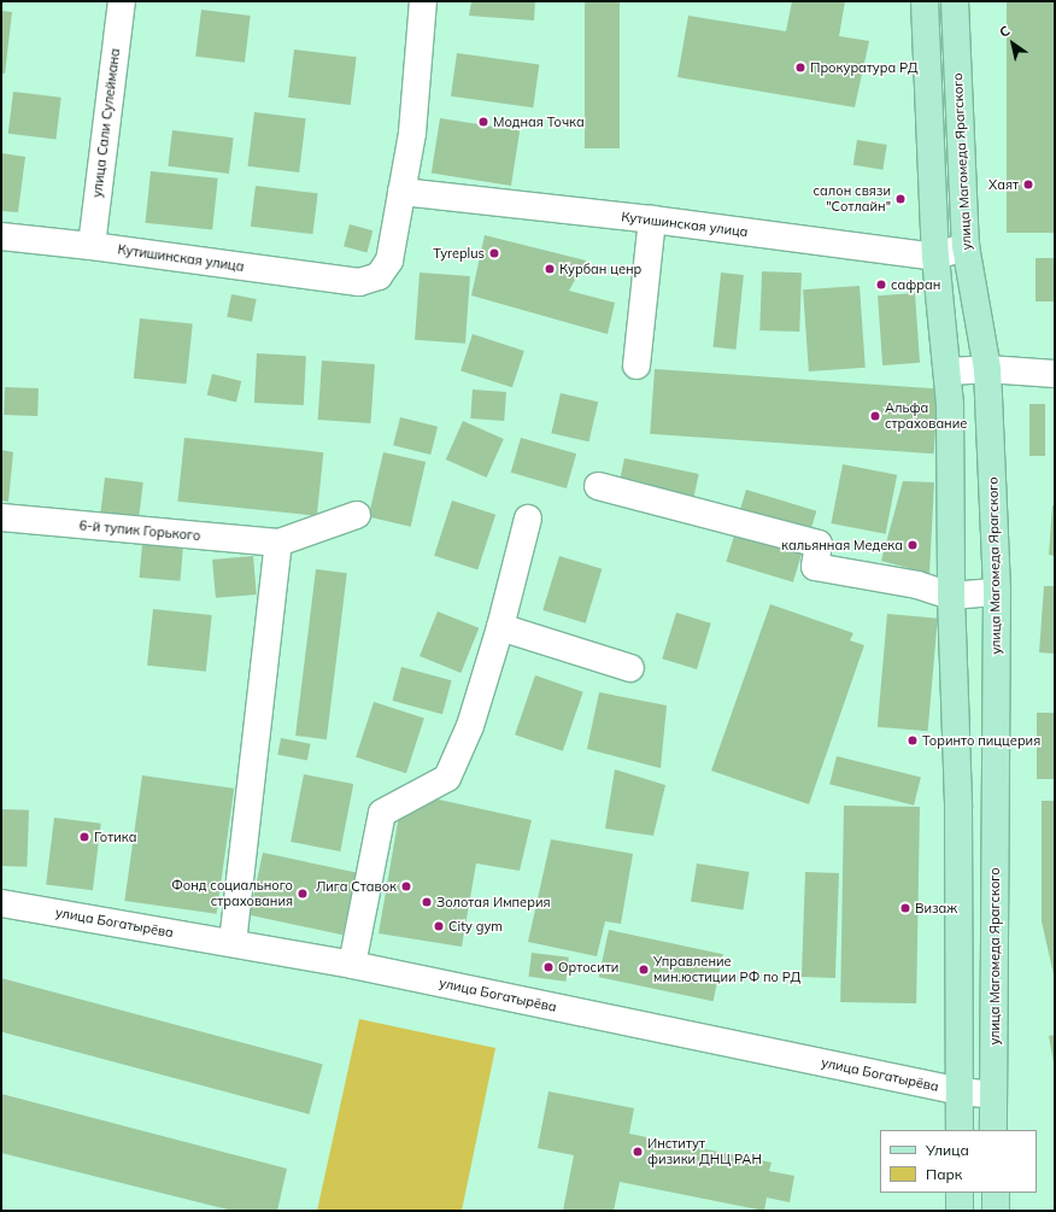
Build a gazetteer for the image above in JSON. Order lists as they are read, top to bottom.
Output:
{
  "streets": {
    "main road": ["улица Магомеда Ярагского"],
    "street": [
      "улица Сали Сулеймана",
      "Кутишинская улица",
      "6-й тупик Горького",
      "улица Богатырёва"
    ]
  },
  "crossings": [
    ["улица Сали Сулеймана", "Кутишинская улица"],
    ["улица Магомеда Ярагского", "Кутишинская улица"],
    ["улица Магомеда Ярагского", "улица Богатырёва"]
  ],
  "places": [
    "Прокуратура РД",
    "Модная Точка",
    "Хаят",
    "салон связи \"Сотлайн\"",
    "Tyreplus",
    "Курбан ценр",
    "сафран",
    "Альфа страхование",
    "кальянная Медека",
    "Торинто пиццерия",
    "Готика",
    "Лига Ставок",
    "Фонд социального страхования",
    "Золотая Империя",
    "Визаж",
    "City gym",
    "Ортосити",
    "Управление мин.юстиции РФ по РД",
    "Институт физики ДНЦ РАН"
  ],
  "legend": ["Улица", "Парк"],
  "north": "top left"
}
